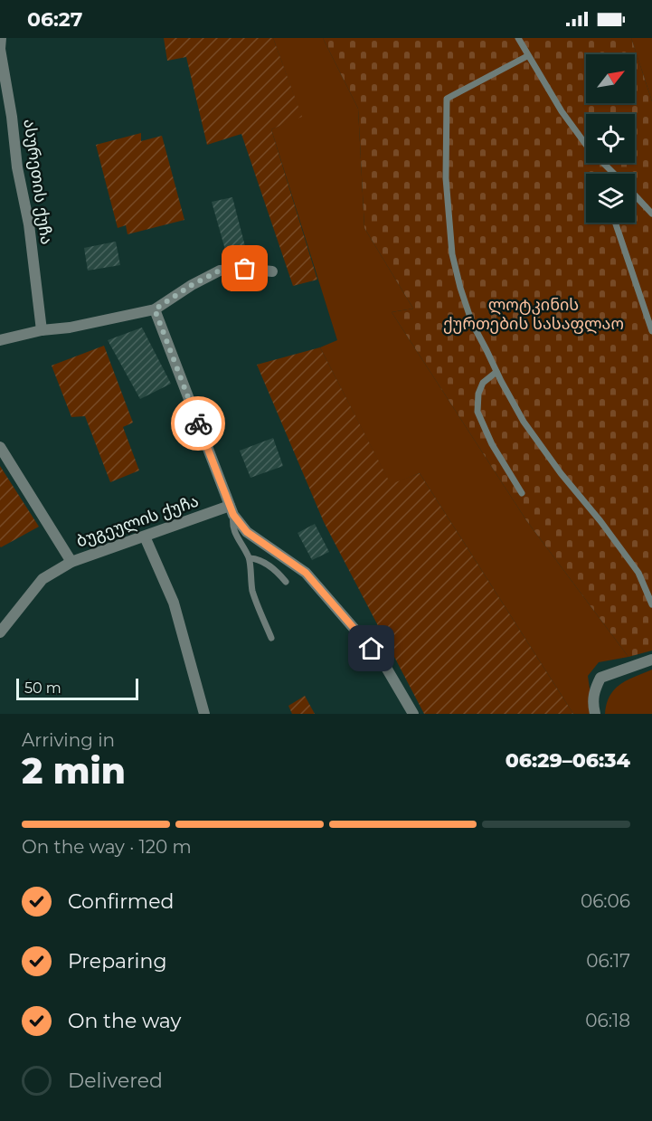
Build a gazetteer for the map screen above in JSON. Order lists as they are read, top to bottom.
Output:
{
  "streets": {
    "street": ["ასურეთის ქუჩა", "ბუგეულის ქუჩა"]
  },
  "parks": ["ლოტკინის ქურთების სასაფლაო"],
  "scale_bar": "50 m",
  "north": "top right",
  "page": {
    "status": "06:27",
    "scale": "50 m",
    "heading": ["2 min", "Arriving in", "06:29–06:34"],
    "bar": "On the way · 120 m",
    "list": [
      ["Confirmed", "06:06"],
      ["Preparing", "06:17"],
      ["On the way", "06:18"],
      "Delivered"
    ]
  }
}
